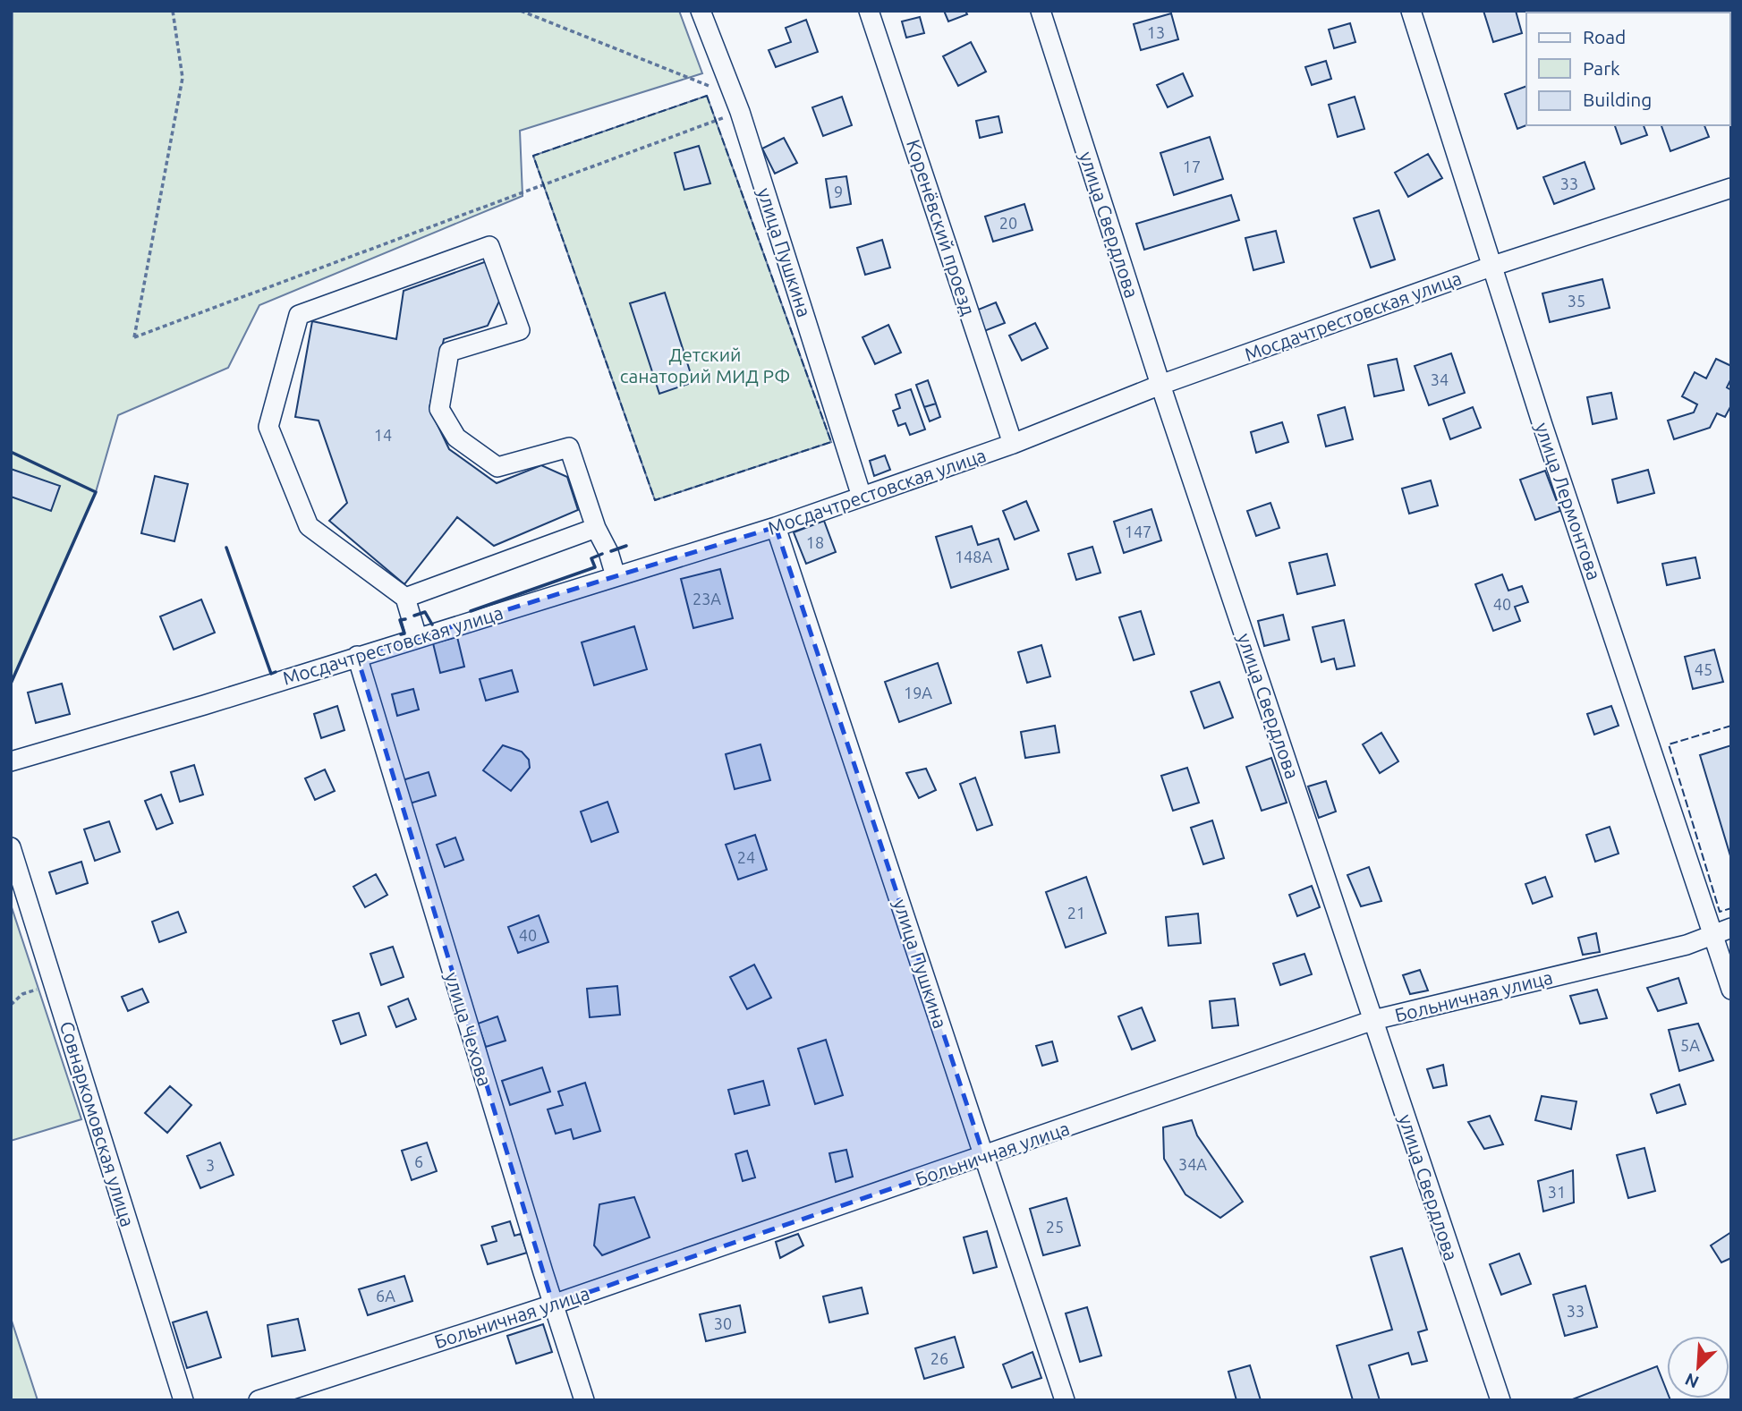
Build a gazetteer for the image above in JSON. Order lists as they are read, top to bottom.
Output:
{
  "streets": {
    "street": [
      "улица Свердлова",
      "Коренёвский проезд",
      "улица Пушкина",
      "Мосдачтрестовская улица",
      "улица Лермонтова",
      "Больничная улица",
      "улица Чехова",
      "Совнаркомовская улица"
    ]
  },
  "crossings": [
    ["улица Свердлова", "Мосдачтрестовская улица"],
    ["улица Свердлова", "Больничная улица"],
    ["Коренёвский проезд", "Мосдачтрестовская улица"],
    ["улица Пушкина", "Мосдачтрестовская улица"],
    ["улица Пушкина", "Больничная улица"],
    ["Мосдачтрестовская улица", "улица Лермонтова"],
    ["Мосдачтрестовская улица", "улица Чехова"],
    ["улица Лермонтова", "Больничная улица"],
    ["Больничная улица", "улица Чехова"]
  ],
  "parks": ["Детский санаторий МИД РФ"],
  "house_numbers": [
    "13",
    "17",
    "33",
    "9",
    "20",
    "35",
    "34",
    "14",
    "147",
    "18",
    "148А",
    "23А",
    "40",
    "45",
    "19А",
    "24",
    "21",
    "40",
    "5А",
    "6",
    "34А",
    "3",
    "31",
    "25",
    "6А",
    "33",
    "30",
    "26"
  ],
  "legend": ["Road", "Park", "Building"],
  "north": "bottom left"
}
